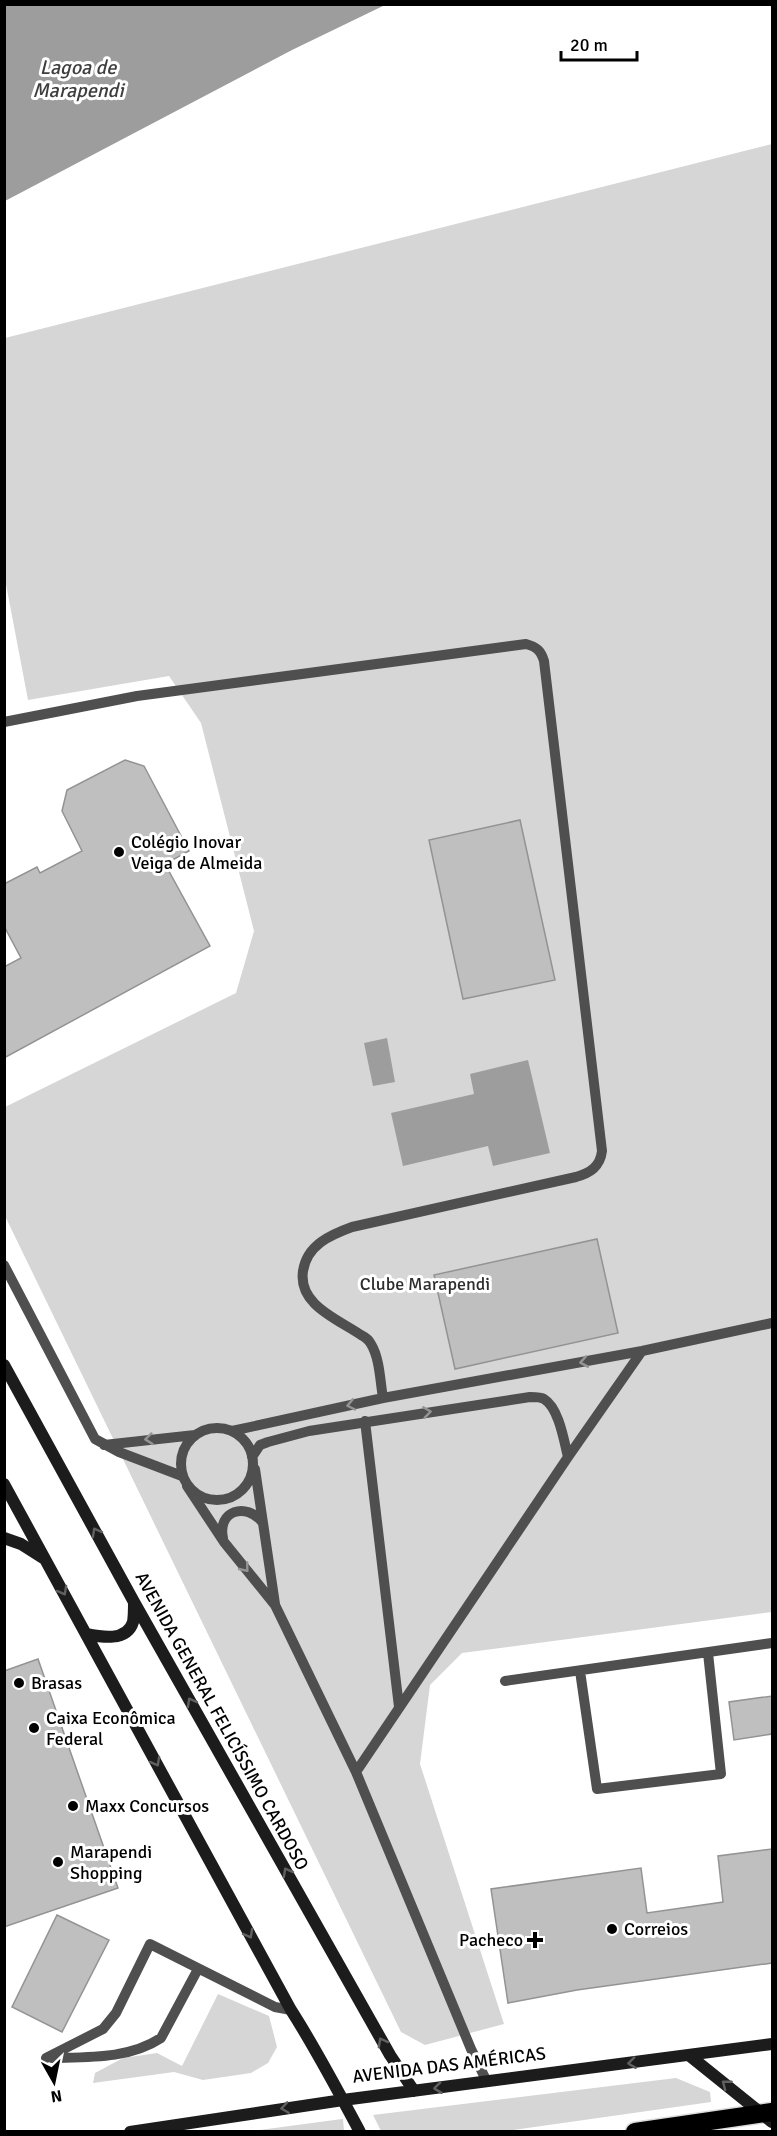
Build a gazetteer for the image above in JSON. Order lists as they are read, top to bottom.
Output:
{
  "streets": {
    "street": ["AVENIDA GENERAL FELICÍSSIMO CARDOSO", "AVENIDA DAS AMÉRICAS"]
  },
  "crossings": [
    ["AVENIDA GENERAL FELICÍSSIMO CARDOSO", "AVENIDA DAS AMÉRICAS"]
  ],
  "one_way": ["AVENIDA DAS AMÉRICAS"],
  "water": ["Lagoa de Marapendi"],
  "parks": ["Clube Marapendi"],
  "places": {
    "other": [
      "Colégio Inovar Veiga de Almeida",
      "Brasas",
      "Caixa Econômica Federal",
      "Maxx Concursos",
      "Marapendi Shopping",
      "Correios"
    ],
    "health": ["Pacheco"]
  },
  "scale_bar": "20 m",
  "north": "bottom"
}
